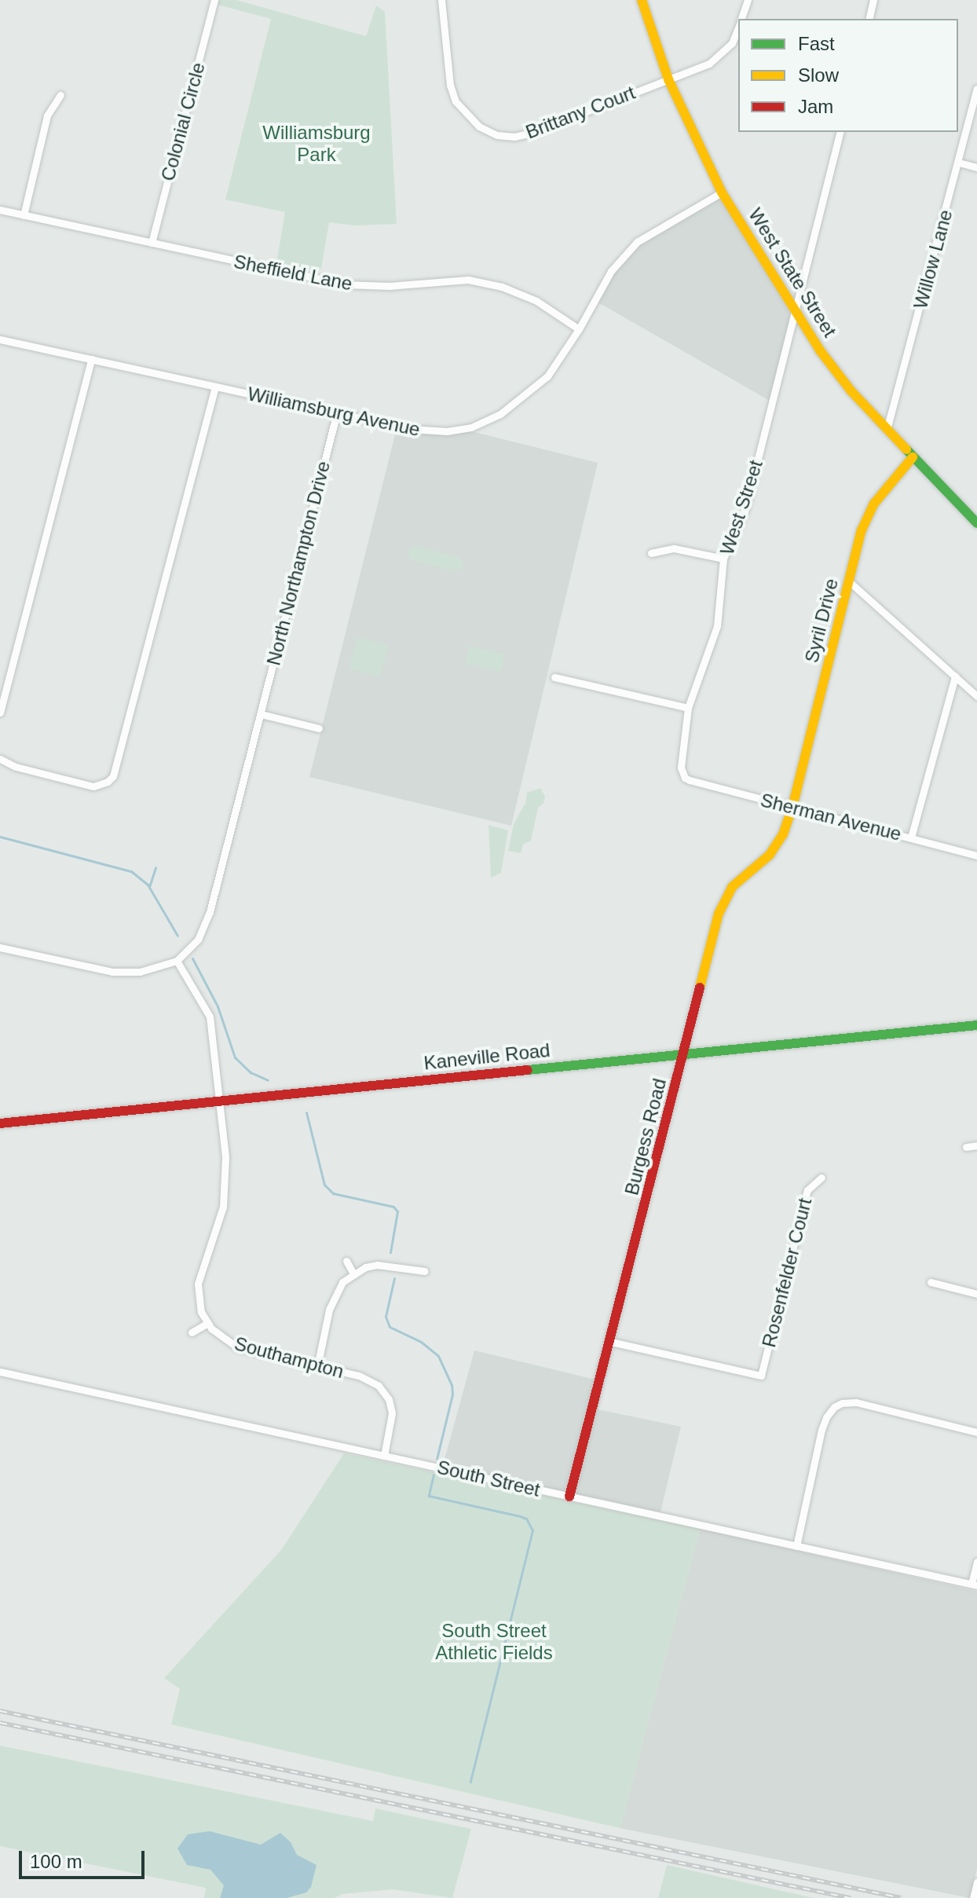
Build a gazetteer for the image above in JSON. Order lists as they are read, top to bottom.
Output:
{
  "streets": {
    "main road": [
      "West State Street",
      "Syril Drive",
      "Kaneville Road",
      "Burgess Road"
    ],
    "street": [
      "Brittany Court",
      "Colonial Circle",
      "Willow Lane",
      "Sheffield Lane",
      "Williamsburg Avenue",
      "West Street",
      "North Northampton Drive",
      "Sherman Avenue",
      "Rosenfelder Court",
      "Southampton",
      "South Street"
    ]
  },
  "crossings": [
    ["Brittany Court", "West State Street"],
    ["Colonial Circle", "Sheffield Lane"],
    ["Willow Lane", "West State Street"],
    ["Sheffield Lane", "Williamsburg Avenue"],
    ["West State Street", "Williamsburg Avenue"],
    ["West State Street", "West Street"],
    ["West State Street", "Syril Drive"],
    ["Williamsburg Avenue", "North Northampton Drive"],
    ["West Street", "Sherman Avenue"],
    ["Syril Drive", "Sherman Avenue"],
    ["Syril Drive", "Burgess Road"],
    ["Sherman Avenue", "Burgess Road"],
    ["Kaneville Road", "Burgess Road"],
    ["Burgess Road", "Rosenfelder Court"],
    ["Burgess Road", "South Street"],
    ["Southampton", "South Street"]
  ],
  "parks": ["Williamsburg Park", "South Street Athletic Fields"],
  "legend": ["Fast", "Slow", "Jam"],
  "scale_bar": "100 m"
}
